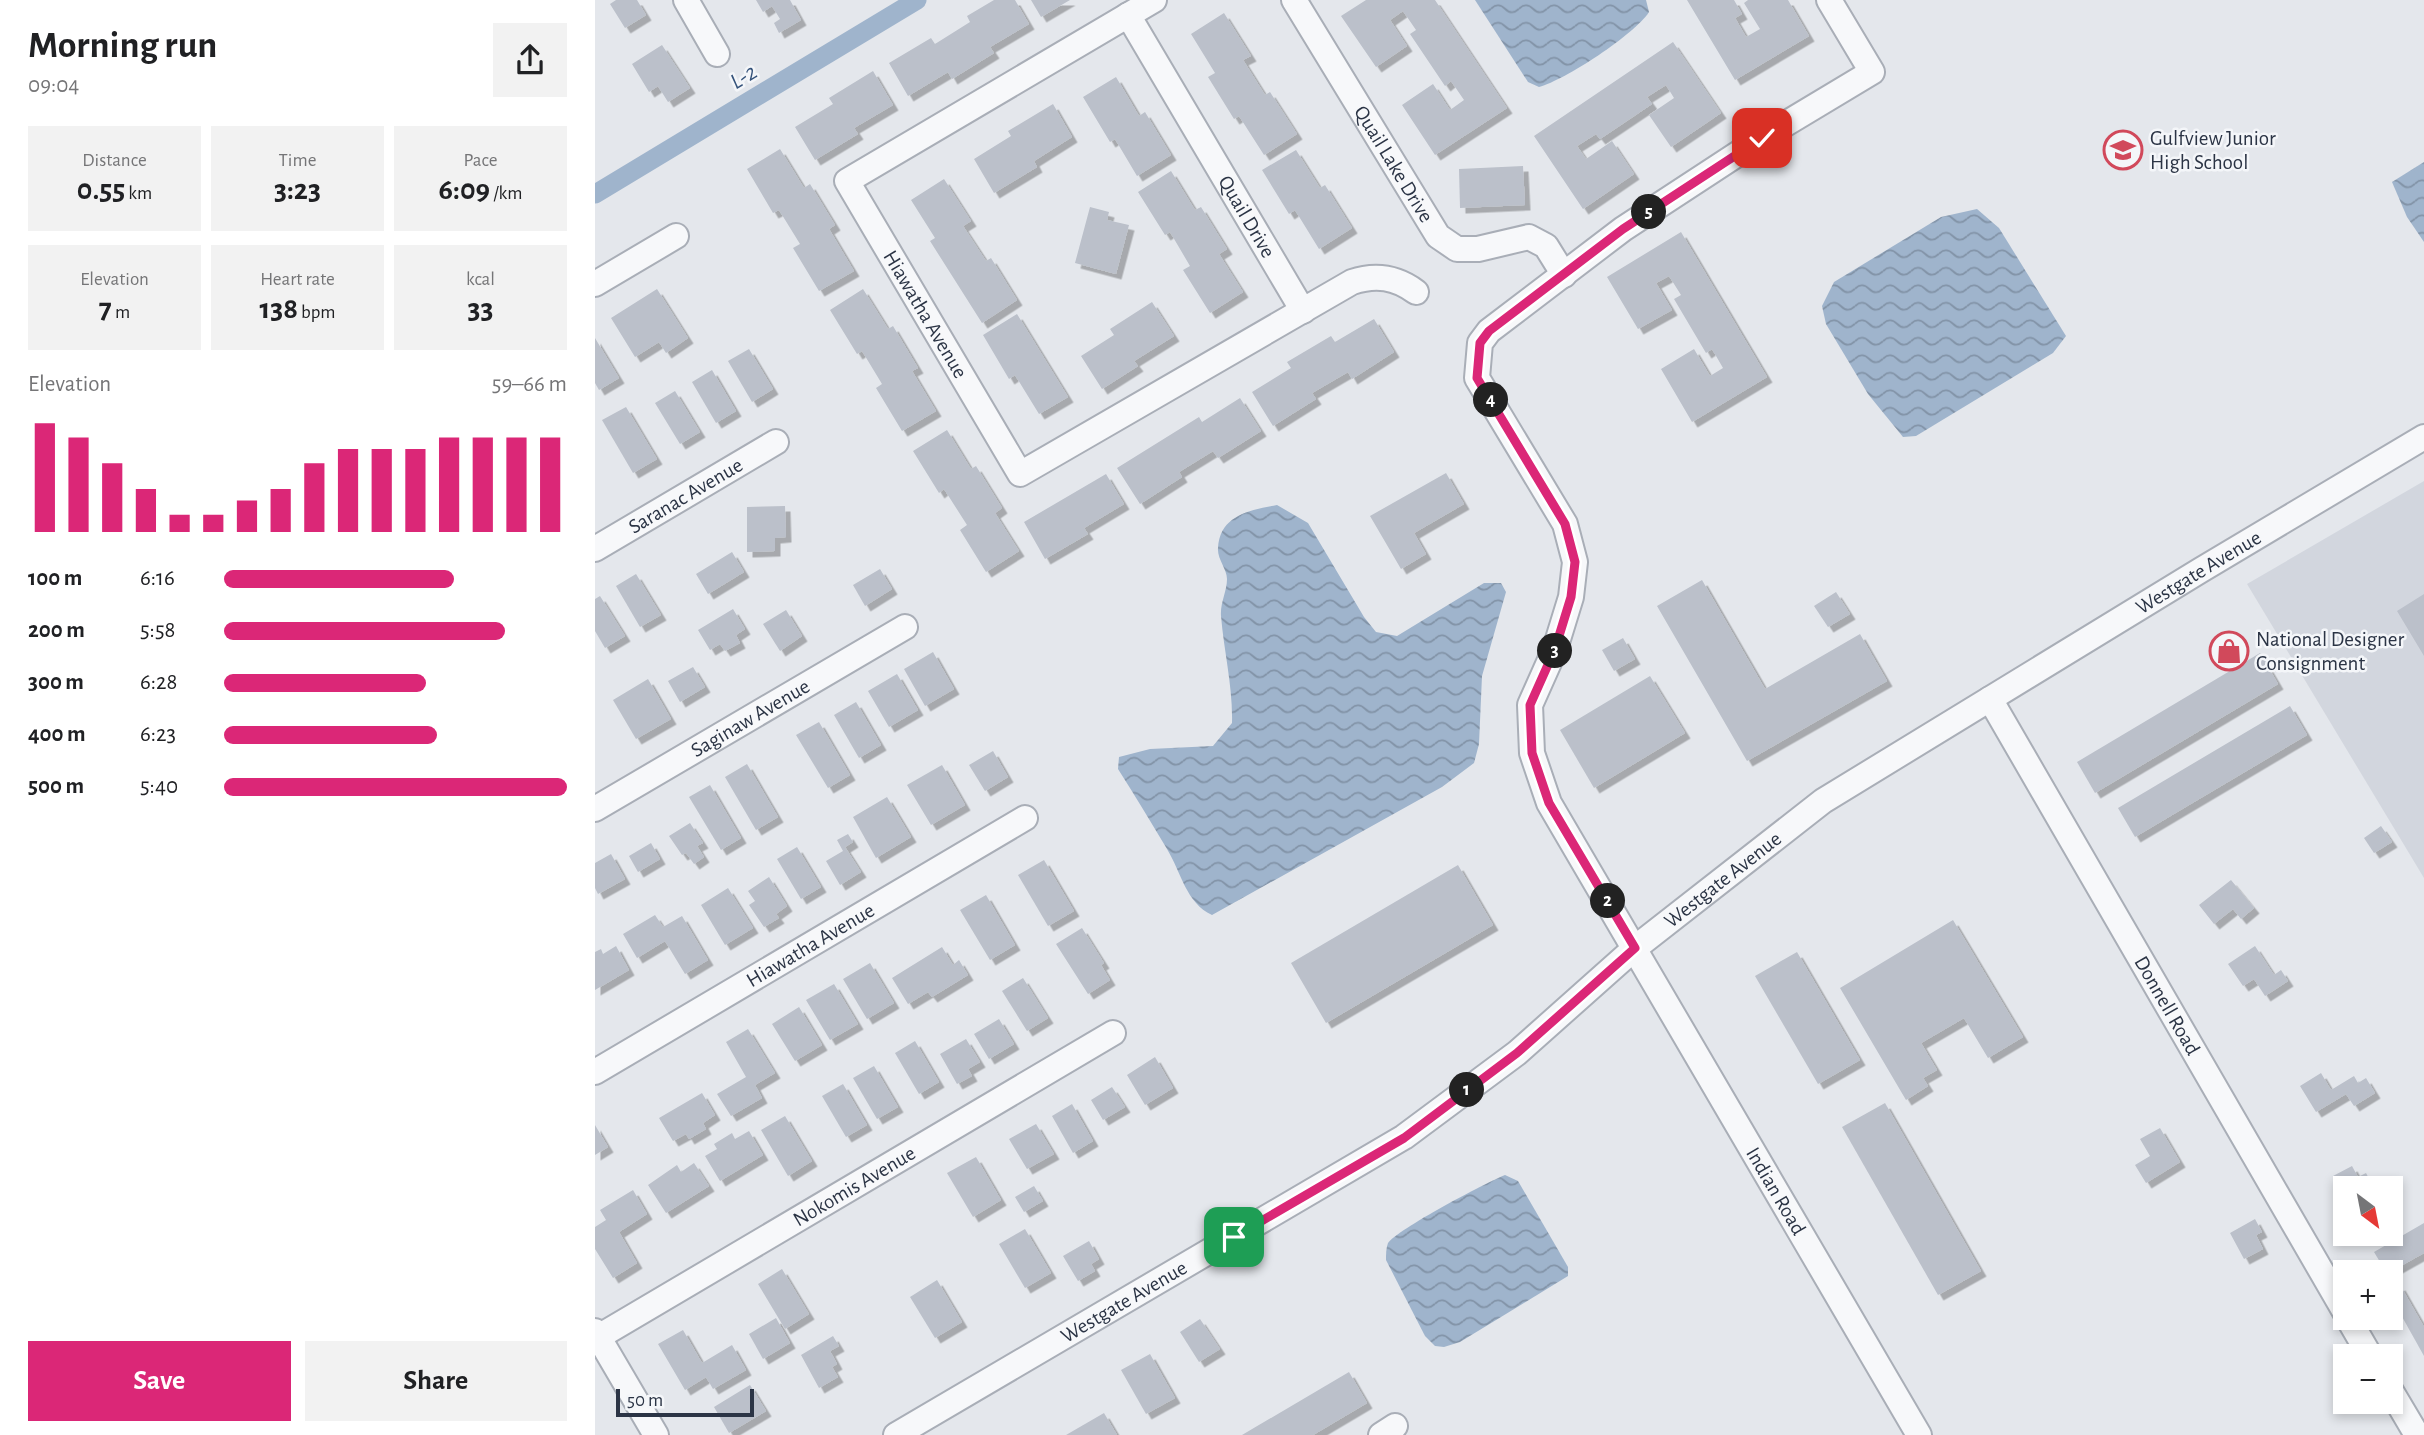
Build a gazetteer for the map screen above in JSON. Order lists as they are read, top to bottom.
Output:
{
  "streets": {
    "street": [
      "Quail Lake Drive",
      "Quail Drive",
      "Hiawatha Avenue",
      "Saranac Avenue",
      "Westgate Avenue",
      "Saginaw Avenue",
      "Donnell Road",
      "Nokomis Avenue",
      "Indian Road"
    ]
  },
  "crossings": [
    ["Quail Drive", "Hiawatha Avenue"],
    ["Westgate Avenue", "Donnell Road"],
    ["Westgate Avenue", "Indian Road"]
  ],
  "water": ["L-2"],
  "places": {
    "school or university": ["Gulfview Junior High School"],
    "shop": ["National Designer Consignment"]
  },
  "scale_bar": "50 m",
  "north": "bottom right",
  "page": {
    "heading": ["Morning run", "09:04"],
    "stats": [
      ["Distance", "0.55 km"],
      ["Time", "3:23"],
      ["Pace", "6:09 /km"],
      ["Elevation", "7 m"],
      ["Heart rate", "138 bpm"],
      ["kcal", "33"]
    ],
    "pins": [
      "5",
      "4",
      "3",
      "2",
      "1"
    ],
    "chart": ["Elevation", "59–66 m"],
    "list": [
      {
        "name": "100 m",
        "note": "6:16"
      },
      {
        "name": "200 m",
        "note": "5:58"
      },
      {
        "name": "300 m",
        "note": "6:28"
      },
      {
        "name": "400 m",
        "note": "6:23"
      },
      {
        "name": "500 m",
        "note": "5:40"
      }
    ],
    "map_buttons": ["+", "−"],
    "buttons": ["Save", "Share"],
    "scale": "50 m"
  }
}
